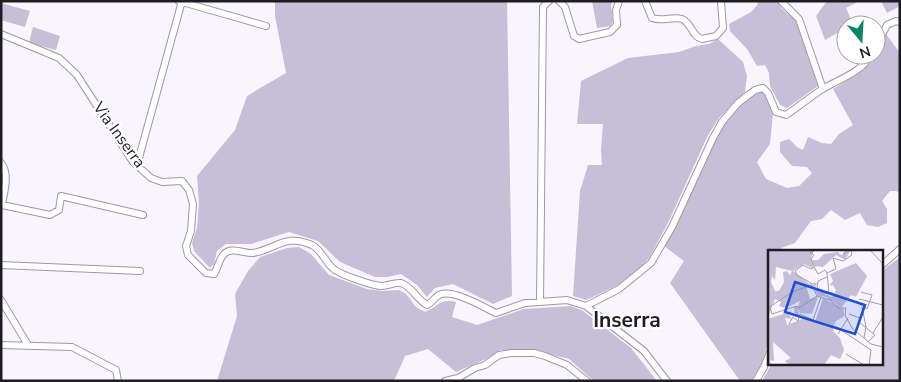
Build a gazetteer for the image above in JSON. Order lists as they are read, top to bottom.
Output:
{
  "streets": {
    "street": ["Via Inserra"]
  },
  "districts": ["Inserra"],
  "north": "bottom"
}
